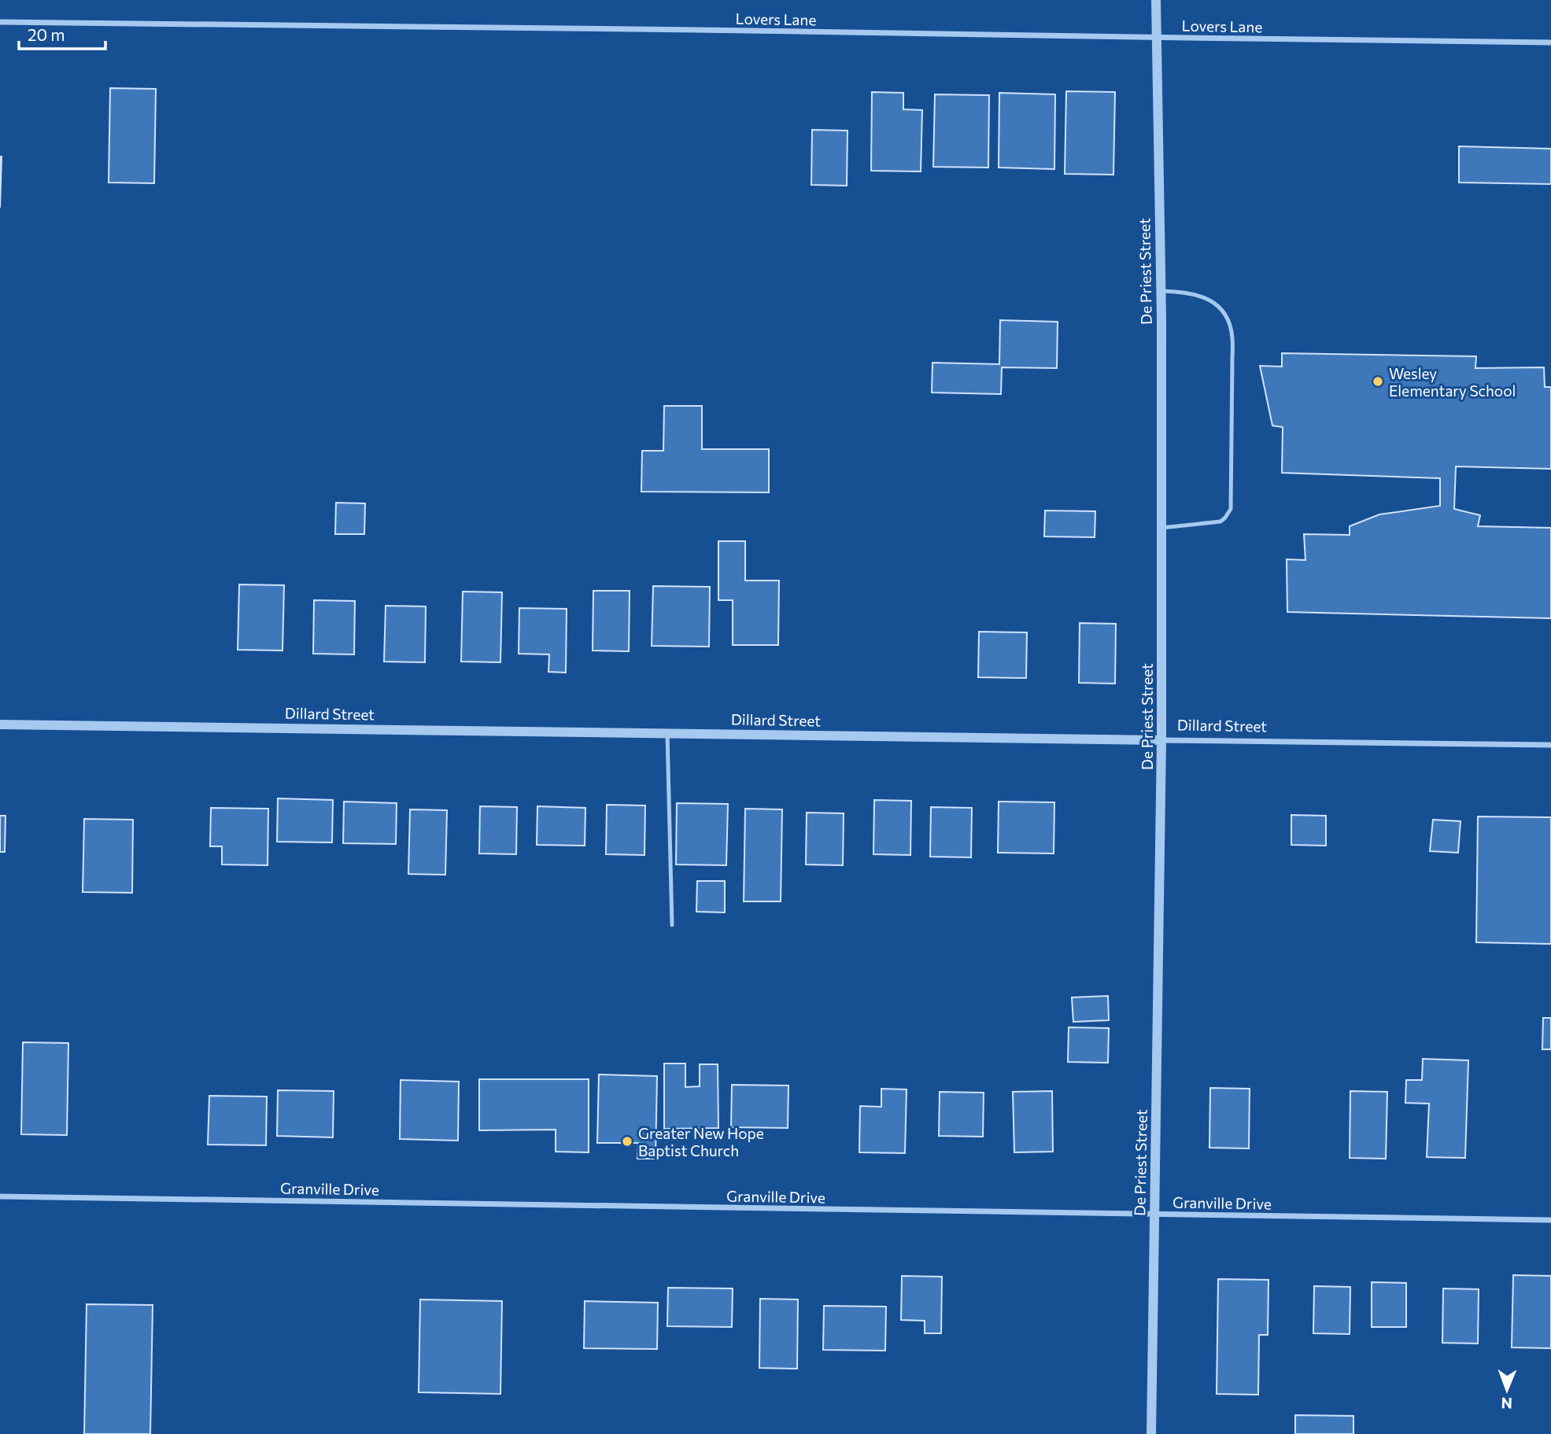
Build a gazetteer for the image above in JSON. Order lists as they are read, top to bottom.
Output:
{
  "streets": {
    "street": [
      "Lovers Lane",
      "De Priest Street",
      "Dillard Street",
      "Granville Drive"
    ]
  },
  "crossings": [
    ["Lovers Lane", "De Priest Street"],
    ["De Priest Street", "Dillard Street"],
    ["De Priest Street", "Granville Drive"]
  ],
  "places": ["Wesley Elementary School", "Greater New Hope Baptist Church"],
  "scale_bar": "20 m",
  "north": "bottom"
}
